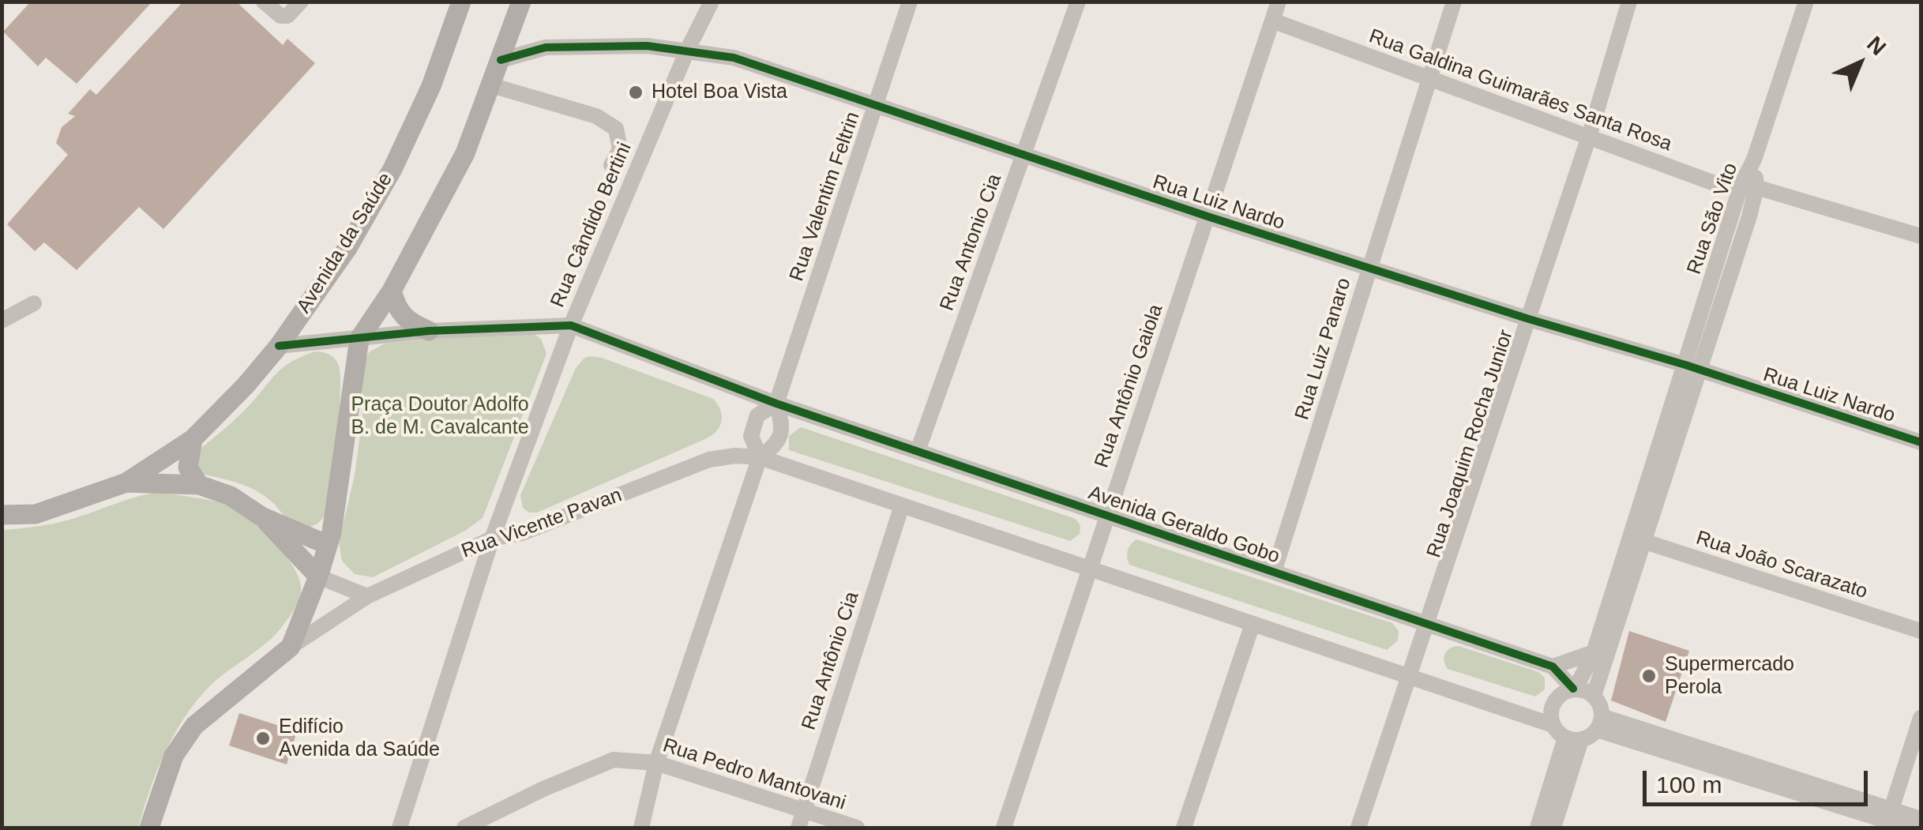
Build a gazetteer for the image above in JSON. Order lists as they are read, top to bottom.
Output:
{
  "streets": {
    "main road": ["Avenida da Saúde"],
    "street": [
      "Rua Galdina Guimarães Santa Rosa",
      "Rua Valentim Feltrin",
      "Rua Luiz Nardo",
      "Rua São Vito",
      "Rua Cândido Bertini",
      "Rua Antonio Cia",
      "Rua Luiz Panaro",
      "Rua Antônio Gaiola",
      "Rua Joaquim Rocha Junior",
      "Rua Vicente Pavan",
      "Avenida Geraldo Gobo",
      "Rua João Scarazato",
      "Rua Antônio Cia",
      "Rua Pedro Mantovani"
    ]
  },
  "crossings": [
    ["Rua Galdina Guimarães Santa Rosa", "Rua São Vito"],
    ["Rua Galdina Guimarães Santa Rosa", "Rua Luiz Panaro"],
    ["Rua Galdina Guimarães Santa Rosa", "Rua Antônio Gaiola"],
    ["Rua Galdina Guimarães Santa Rosa", "Rua Joaquim Rocha Junior"],
    ["Rua Valentim Feltrin", "Rua Luiz Nardo"],
    ["Rua Valentim Feltrin", "Rua Vicente Pavan"],
    ["Rua Valentim Feltrin", "Avenida Geraldo Gobo"],
    ["Rua Valentim Feltrin", "Rua Pedro Mantovani"],
    ["Rua Luiz Nardo", "Rua São Vito"],
    ["Rua Luiz Nardo", "Rua Cândido Bertini"],
    ["Rua Luiz Nardo", "Rua Antonio Cia"],
    ["Rua Luiz Nardo", "Rua Luiz Panaro"],
    ["Rua Luiz Nardo", "Rua Antônio Gaiola"],
    ["Rua Luiz Nardo", "Rua Joaquim Rocha Junior"],
    ["Rua São Vito", "Avenida Geraldo Gobo"],
    ["Rua São Vito", "Rua João Scarazato"],
    ["Rua Cândido Bertini", "Rua Vicente Pavan"],
    ["Rua Cândido Bertini", "Avenida Geraldo Gobo"],
    ["Rua Antonio Cia", "Avenida Geraldo Gobo"],
    ["Rua Luiz Panaro", "Avenida Geraldo Gobo"],
    ["Rua Antônio Gaiola", "Avenida Geraldo Gobo"],
    ["Rua Joaquim Rocha Junior", "Avenida Geraldo Gobo"],
    ["Rua Antônio Cia", "Rua Pedro Mantovani"]
  ],
  "parks": ["Praça Doutor Adolfo B. de M. Cavalcante"],
  "places": ["Hotel Boa Vista", "Supermercado Perola", "Edifício Avenida da Saúde"],
  "scale_bar": "100 m",
  "north": "top right"
}
